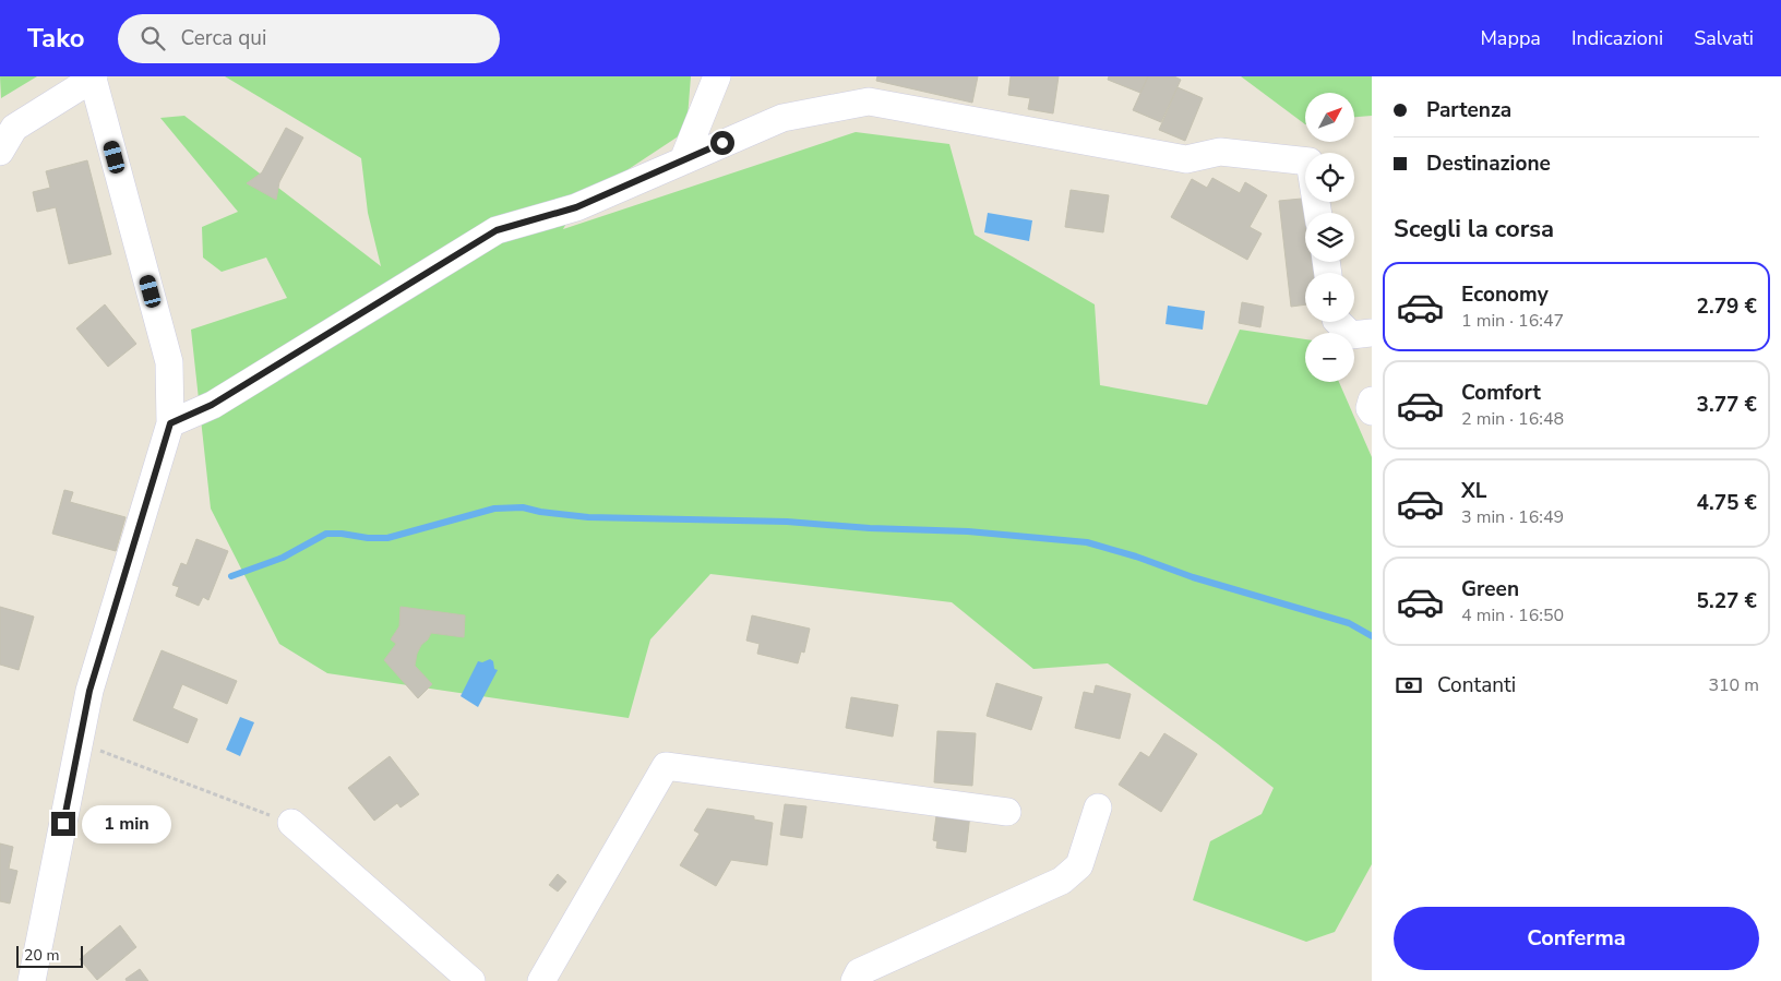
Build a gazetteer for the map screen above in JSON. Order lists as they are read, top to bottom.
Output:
{
  "scale_bar": "20 m",
  "north": "top right",
  "page": {
    "header": "Tako",
    "search": "Cerca qui",
    "nav": ["Mappa", "Indicazioni", "Salvati"],
    "banner": ["Partenza", "Destinazione"],
    "map_buttons": ["+", "−"],
    "heading": "Scegli la corsa",
    "list": [
      {
        "name": "Economy",
        "note": "1 min · 16:47",
        "value": "2.79 €"
      },
      {
        "name": "Comfort",
        "note": "2 min · 16:48",
        "value": "3.77 €"
      },
      {
        "name": "XL",
        "note": "3 min · 16:49",
        "value": "4.75 €"
      },
      {
        "name": "Green",
        "note": "4 min · 16:50",
        "value": "5.27 €"
      }
    ],
    "pay": ["Contanti", "310 m"],
    "bubble": "1 min",
    "buttons": "Conferma",
    "scale": "20 m"
  }
}
